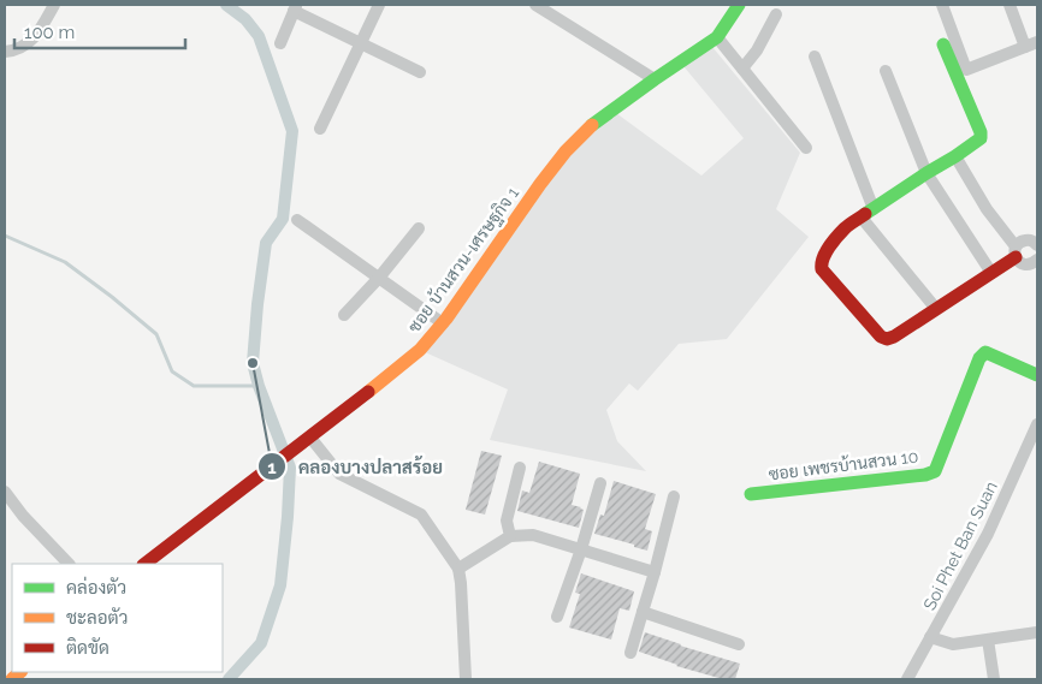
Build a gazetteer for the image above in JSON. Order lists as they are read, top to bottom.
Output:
{
  "streets": {
    "street": ["ซอย บ้านสวน-เศรษฐกิจ 1", "ซอย เพชรบ้านสวน 10", "Soi Phet Ban Suan"]
  },
  "places": ["คลองบางปลาสร้อย"],
  "legend": ["คล่องตัว", "ชะลอตัว", "ติดขัด"],
  "scale_bar": "100 m"
}
